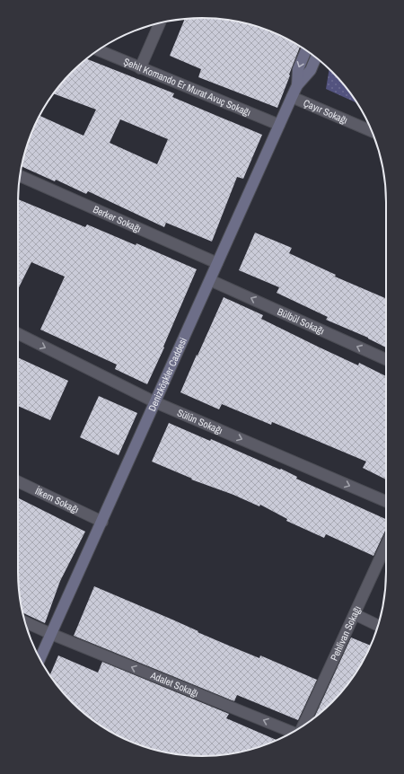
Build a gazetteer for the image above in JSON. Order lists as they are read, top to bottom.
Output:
{
  "streets": {
    "street": [
      "Şehit Komando Er Murat Avuç Sokağı",
      "Çayır Sokağı",
      "Berker Sokağı",
      "Bülbül Sokağı",
      "Denizköşkler Caddesi",
      "Sülün Sokağı",
      "İlkem Sokağı",
      "Pehlivan Sokağı",
      "Adalet Sokağı"
    ]
  },
  "crossings": [
    ["Şehit Komando Er Murat Avuç Sokağı", "Denizköşkler Caddesi"],
    ["Çayır Sokağı", "Denizköşkler Caddesi"],
    ["Berker Sokağı", "Denizköşkler Caddesi"],
    ["Bülbül Sokağı", "Denizköşkler Caddesi"],
    ["Denizköşkler Caddesi", "Sülün Sokağı"],
    ["Denizköşkler Caddesi", "İlkem Sokağı"],
    ["Denizköşkler Caddesi", "Adalet Sokağı"]
  ],
  "one_way": ["Bülbül Sokağı", "Sülün Sokağı", "Adalet Sokağı"]
}
